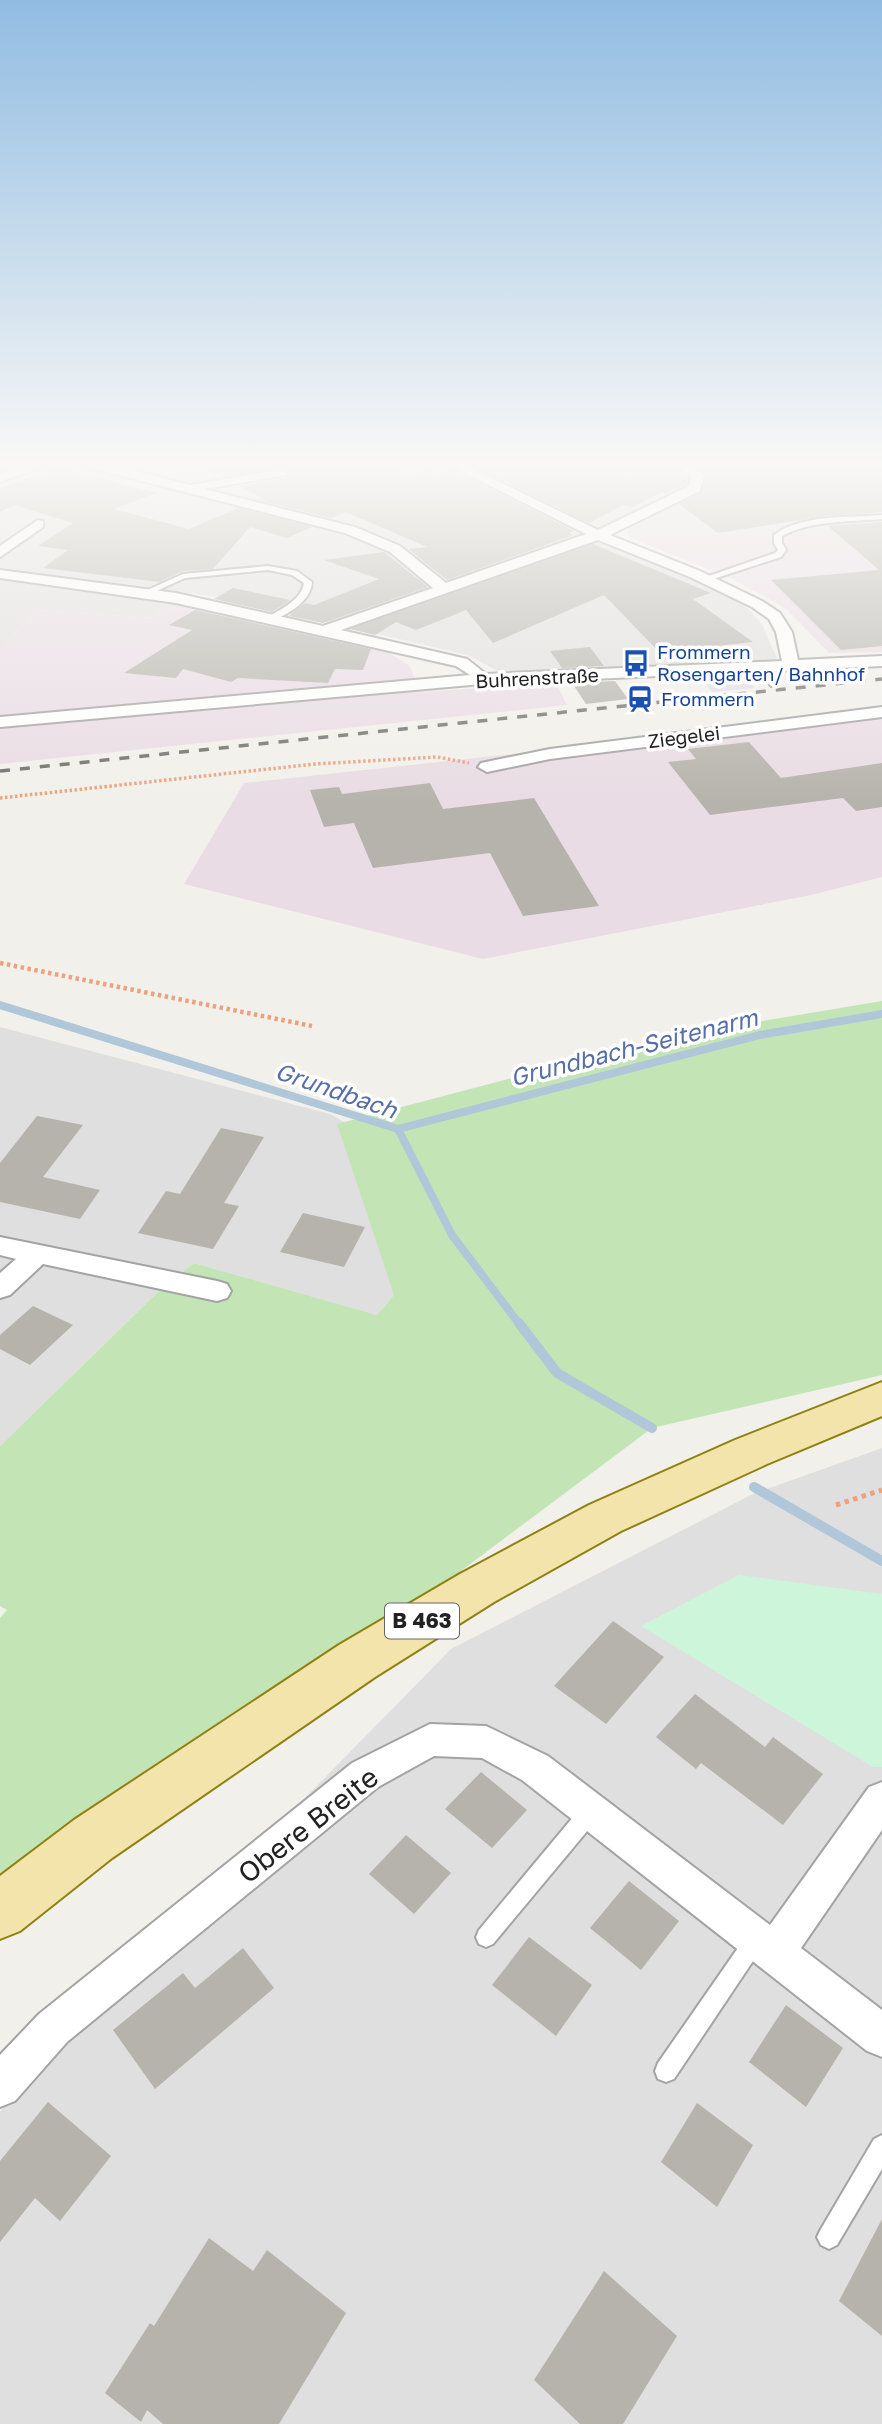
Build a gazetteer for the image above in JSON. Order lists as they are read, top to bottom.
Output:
{
  "streets": {
    "main road": ["B 463"],
    "street": ["Buhrenstraße", "Ziegelei", "Obere Breite"]
  },
  "water": ["Grundbach-Seitenarm", "Grundbach"],
  "places": {
    "bus stop": ["Frommern Rosengarten/ Bahnhof"],
    "station": ["Frommern"]
  }
}
